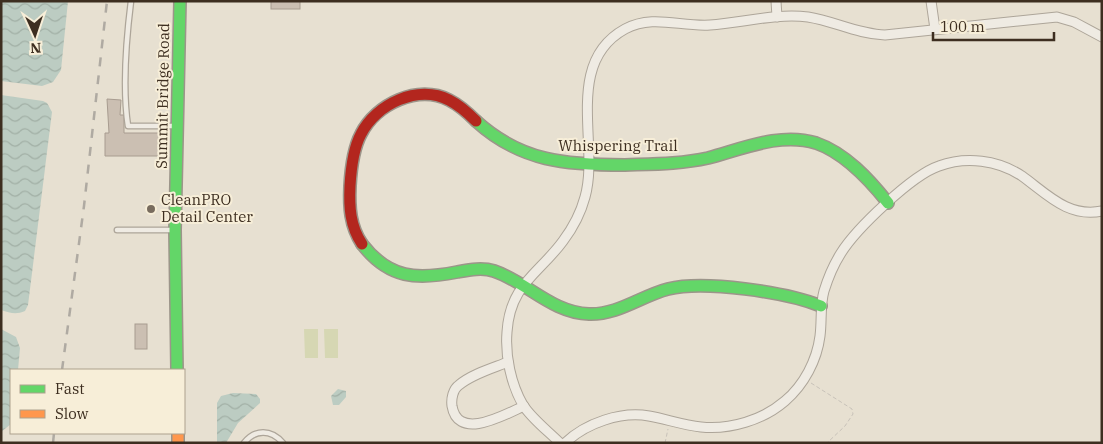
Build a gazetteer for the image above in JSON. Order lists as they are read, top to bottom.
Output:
{
  "streets": {
    "street": ["Summit Bridge Road", "Whispering Trail"]
  },
  "places": ["CleanPRO Detail Center"],
  "legend": ["Fast", "Slow"],
  "scale_bar": "100 m",
  "north": "bottom"
}
